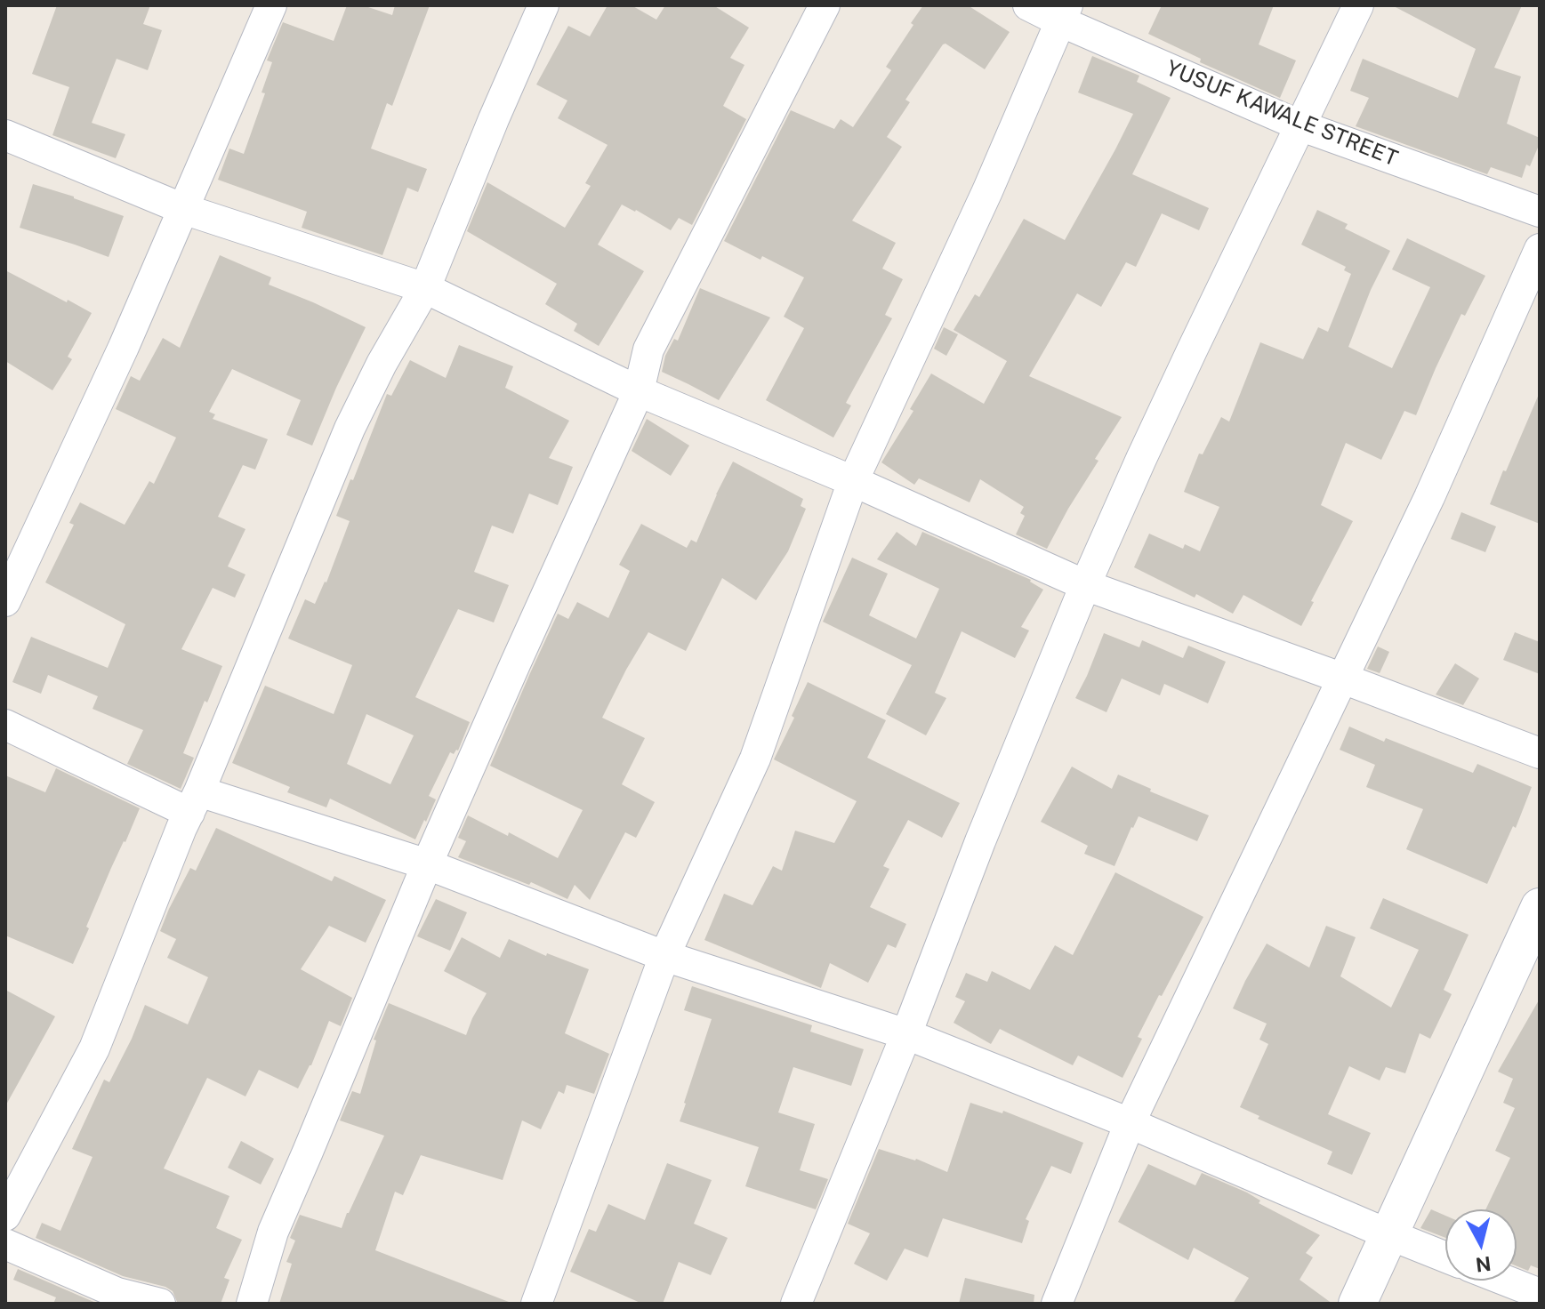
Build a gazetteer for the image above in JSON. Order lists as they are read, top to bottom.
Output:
{
  "streets": {
    "street": ["YUSUF KAWALE STREET"]
  },
  "north": "bottom"
}
